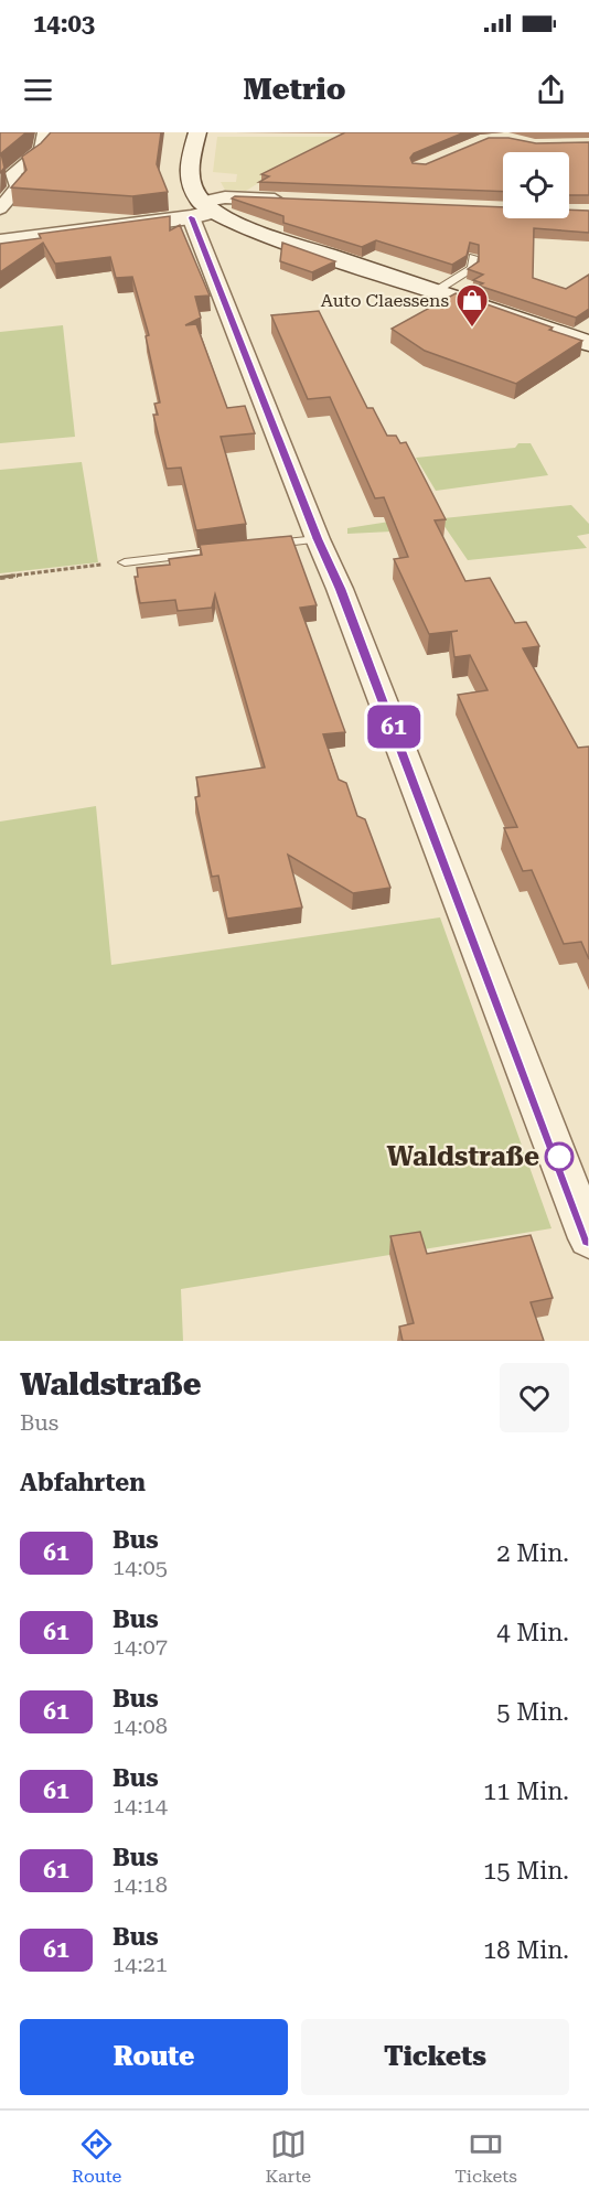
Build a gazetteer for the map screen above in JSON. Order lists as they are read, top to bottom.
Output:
{
  "places": {
    "shop": ["Auto Claessens"],
    "other": ["Waldstraße"]
  },
  "lines": ["bus line 61"],
  "page": {
    "status": "14:03",
    "header": "Metrio",
    "on_map": "61",
    "heading": [
      ["Waldstraße", "Bus"],
      "Abfahrten"
    ],
    "list": [
      {
        "mark": "61",
        "name": "Bus",
        "note": "14:05",
        "value": "2 Min."
      },
      {
        "mark": "61",
        "name": "Bus",
        "note": "14:07",
        "value": "4 Min."
      },
      {
        "mark": "61",
        "name": "Bus",
        "note": "14:08",
        "value": "5 Min."
      },
      {
        "mark": "61",
        "name": "Bus",
        "note": "14:14",
        "value": "11 Min."
      },
      {
        "mark": "61",
        "name": "Bus",
        "note": "14:18",
        "value": "15 Min."
      },
      {
        "mark": "61",
        "name": "Bus",
        "note": "14:21",
        "value": "18 Min."
      }
    ],
    "buttons": ["Route", "Tickets"],
    "tabs": ["Route", "Karte", "Tickets"]
  }
}
